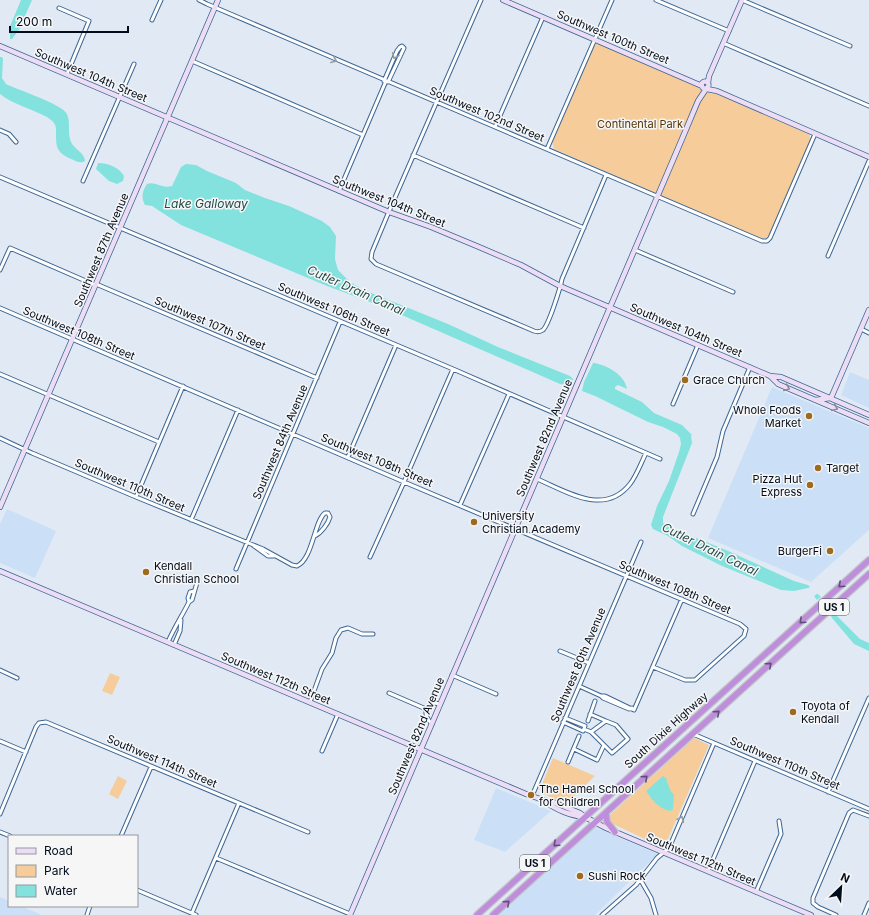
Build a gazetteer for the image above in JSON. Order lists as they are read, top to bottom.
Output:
{
  "streets": {
    "highway": ["US 1", "South Dixie Highway"],
    "street": [
      "Southwest 100th Street",
      "Southwest 104th Street",
      "Southwest 102nd Street",
      "Southwest 87th Avenue",
      "Southwest 106th Street",
      "Southwest 107th Street",
      "Southwest 108th Street",
      "Southwest 82nd Avenue",
      "Southwest 84th Avenue",
      "Southwest 110th Street",
      "Southwest 80th Avenue",
      "Southwest 112th Street",
      "Southwest 114th Street"
    ]
  },
  "crossings": [
    ["Southwest 100th Street", "Southwest 102nd Street"],
    ["Southwest 100th Street", "Southwest 82nd Avenue"],
    ["Southwest 104th Street", "Southwest 87th Avenue"],
    ["Southwest 104th Street", "Southwest 82nd Avenue"],
    ["Southwest 102nd Street", "Southwest 87th Avenue"],
    ["Southwest 102nd Street", "Southwest 82nd Avenue"],
    ["Southwest 87th Avenue", "Southwest 106th Street"],
    ["Southwest 87th Avenue", "Southwest 107th Street"],
    ["Southwest 87th Avenue", "Southwest 108th Street"],
    ["Southwest 87th Avenue", "Southwest 110th Street"],
    ["Southwest 106th Street", "Southwest 82nd Avenue"],
    ["Southwest 106th Street", "Southwest 84th Avenue"],
    ["Southwest 107th Street", "Southwest 84th Avenue"],
    ["Southwest 108th Street", "Southwest 82nd Avenue"],
    ["Southwest 108th Street", "Southwest 84th Avenue"],
    ["Southwest 108th Street", "Southwest 80th Avenue"],
    ["Southwest 82nd Avenue", "Southwest 112th Street"],
    ["Southwest 84th Avenue", "Southwest 110th Street"],
    ["Southwest 110th Street", "South Dixie Highway"],
    ["Southwest 80th Avenue", "Southwest 112th Street"],
    ["Southwest 112th Street", "South Dixie Highway"]
  ],
  "water": ["Lake Galloway", "Cutler Drain Canal"],
  "parks": ["Continental Park"],
  "places": [
    "Grace Church",
    "Whole Foods Market",
    "Target",
    "Pizza Hut Express",
    "University Christian Academy",
    "BurgerFi",
    "Kendall Christian School",
    "Toyota of Kendall",
    "The Hamel School for Children",
    "Sushi Rock"
  ],
  "legend": ["Road", "Park", "Water"],
  "scale_bar": "200 m",
  "north": "top right"
}
